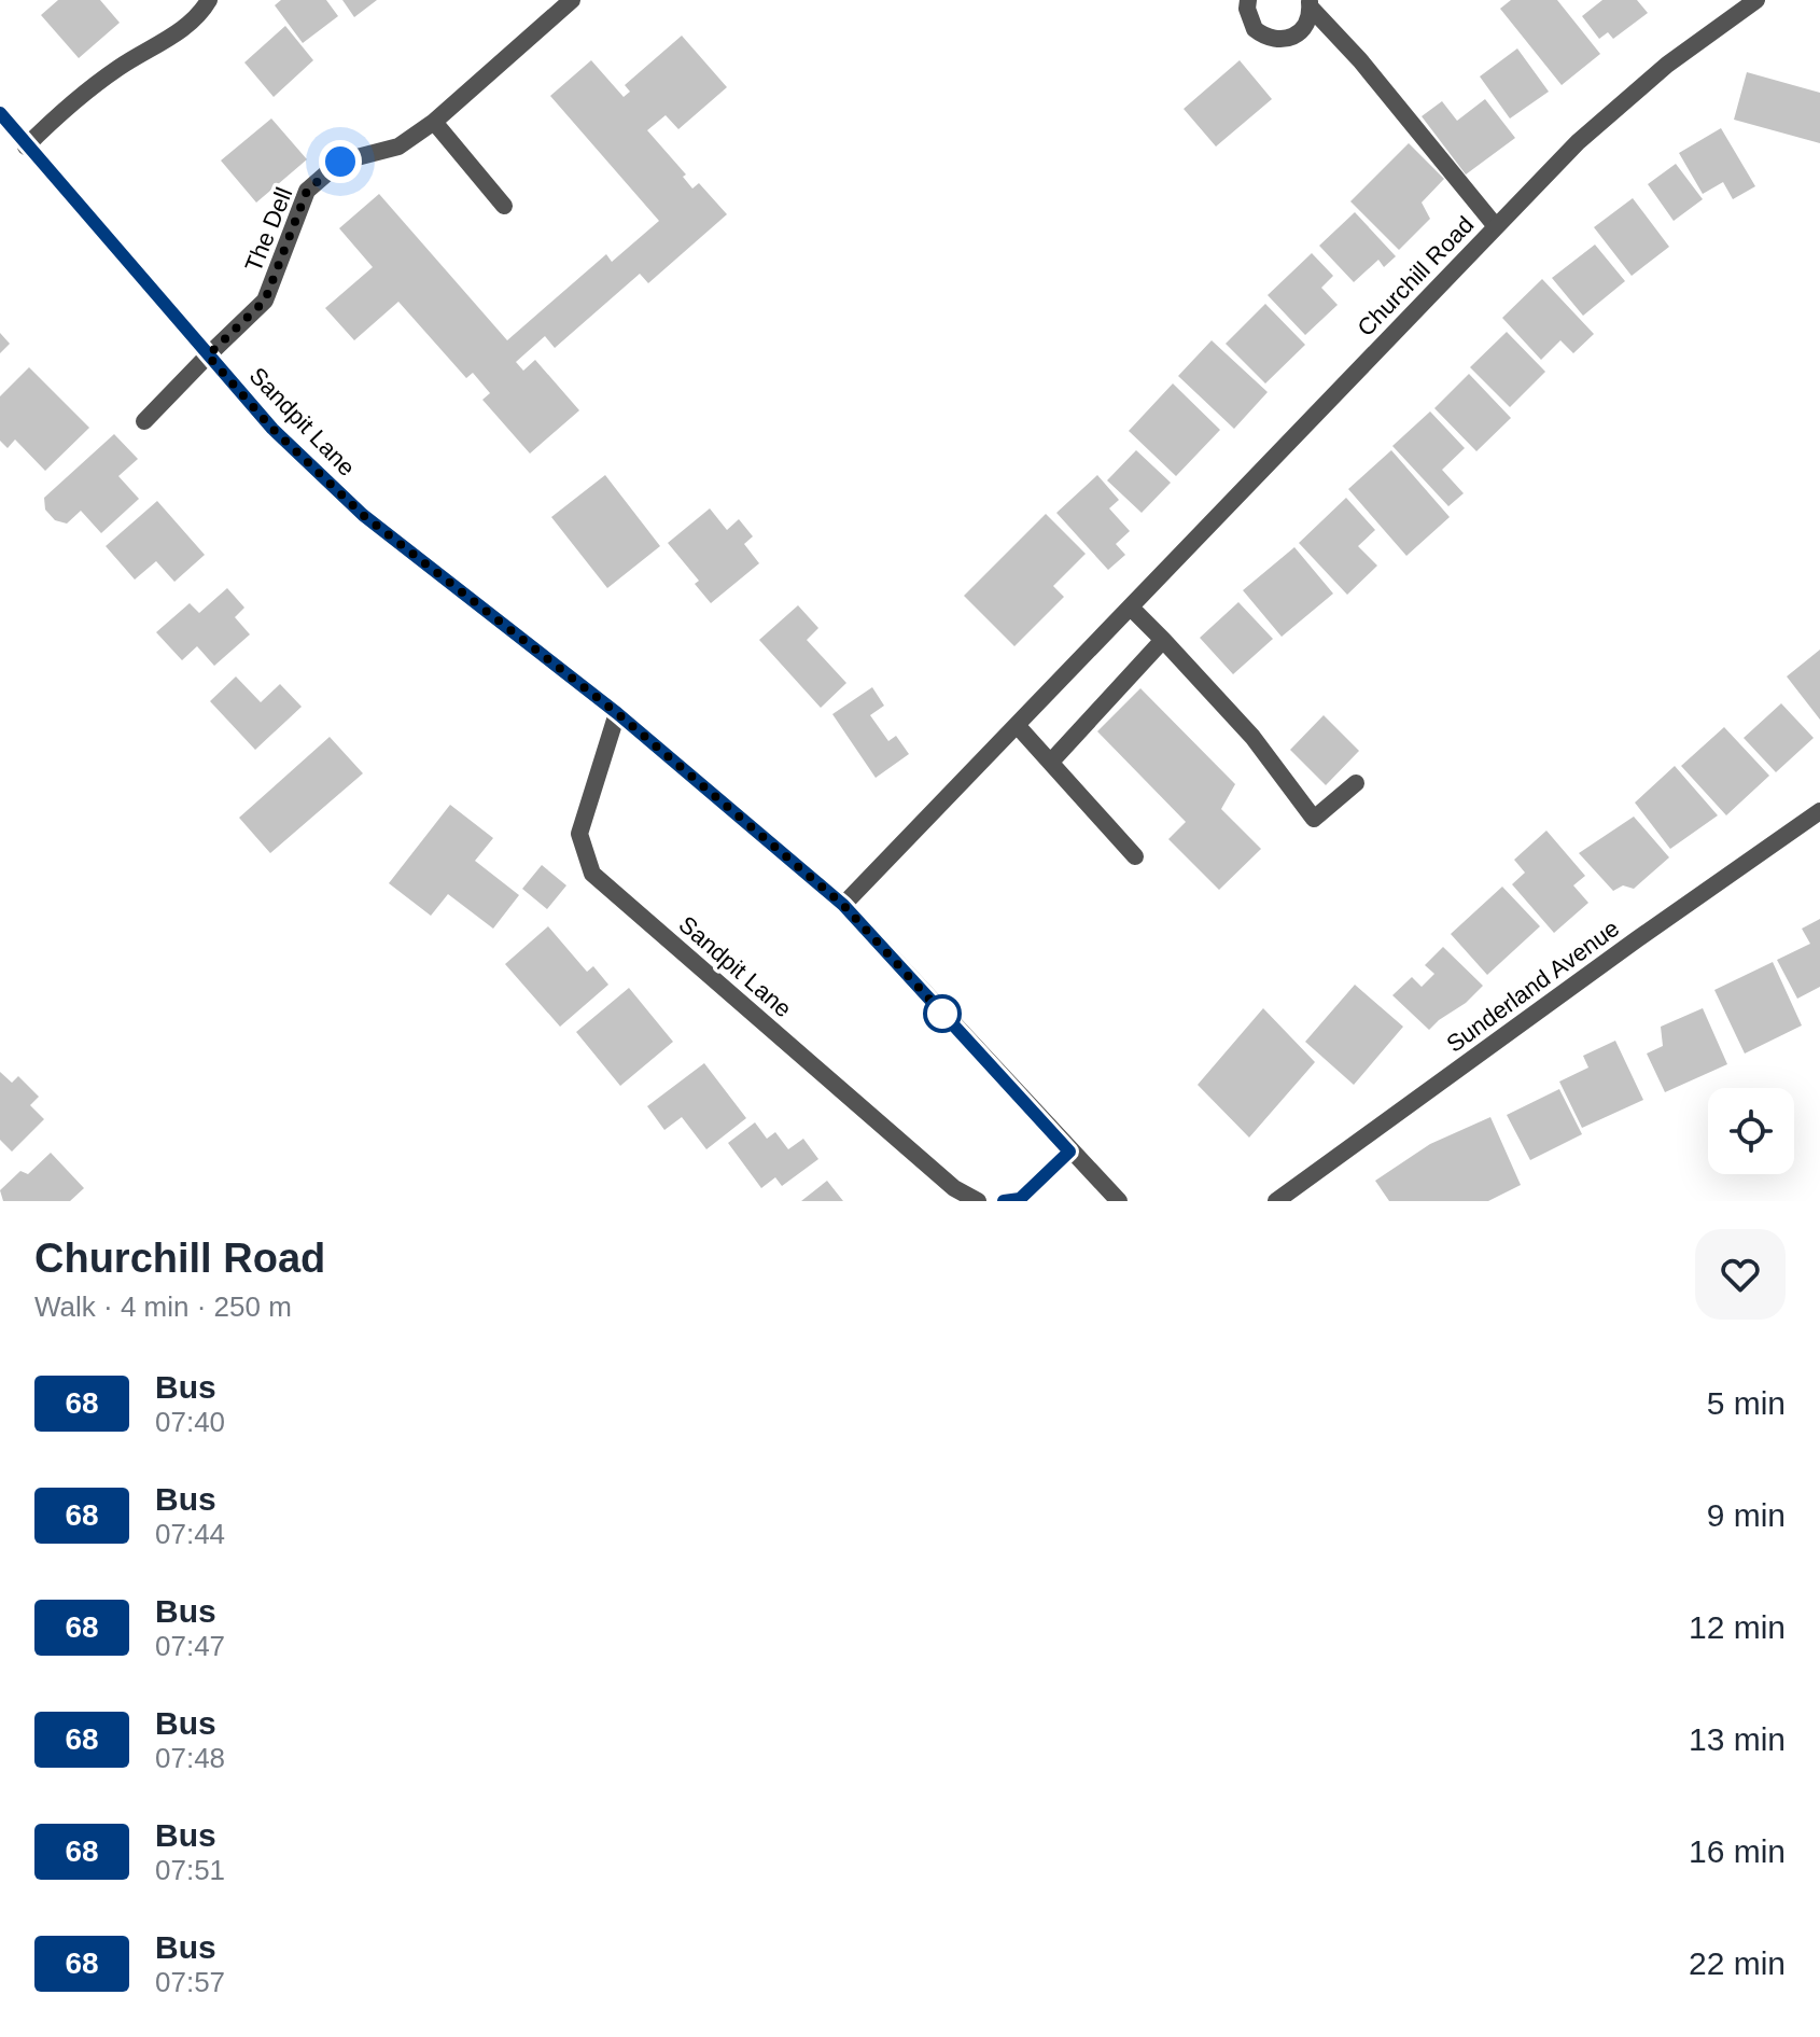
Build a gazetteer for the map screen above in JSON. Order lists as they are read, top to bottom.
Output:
{
  "streets": {
    "street": [
      "The Dell",
      "Churchill Road",
      "Sandpit Lane",
      "Sunderland Avenue"
    ]
  },
  "crossings": [
    ["The Dell", "Sandpit Lane"],
    ["Churchill Road", "Sandpit Lane"]
  ],
  "lines": ["bus line 68"],
  "page": {
    "heading": ["Churchill Road", "Walk · 4 min · 250 m"],
    "list": [
      {
        "mark": "68",
        "name": "Bus",
        "note": "07:40",
        "value": "5 min"
      },
      {
        "mark": "68",
        "name": "Bus",
        "note": "07:44",
        "value": "9 min"
      },
      {
        "mark": "68",
        "name": "Bus",
        "note": "07:47",
        "value": "12 min"
      },
      {
        "mark": "68",
        "name": "Bus",
        "note": "07:48",
        "value": "13 min"
      },
      {
        "mark": "68",
        "name": "Bus",
        "note": "07:51",
        "value": "16 min"
      },
      {
        "mark": "68",
        "name": "Bus",
        "note": "07:57",
        "value": "22 min"
      }
    ]
  }
}
